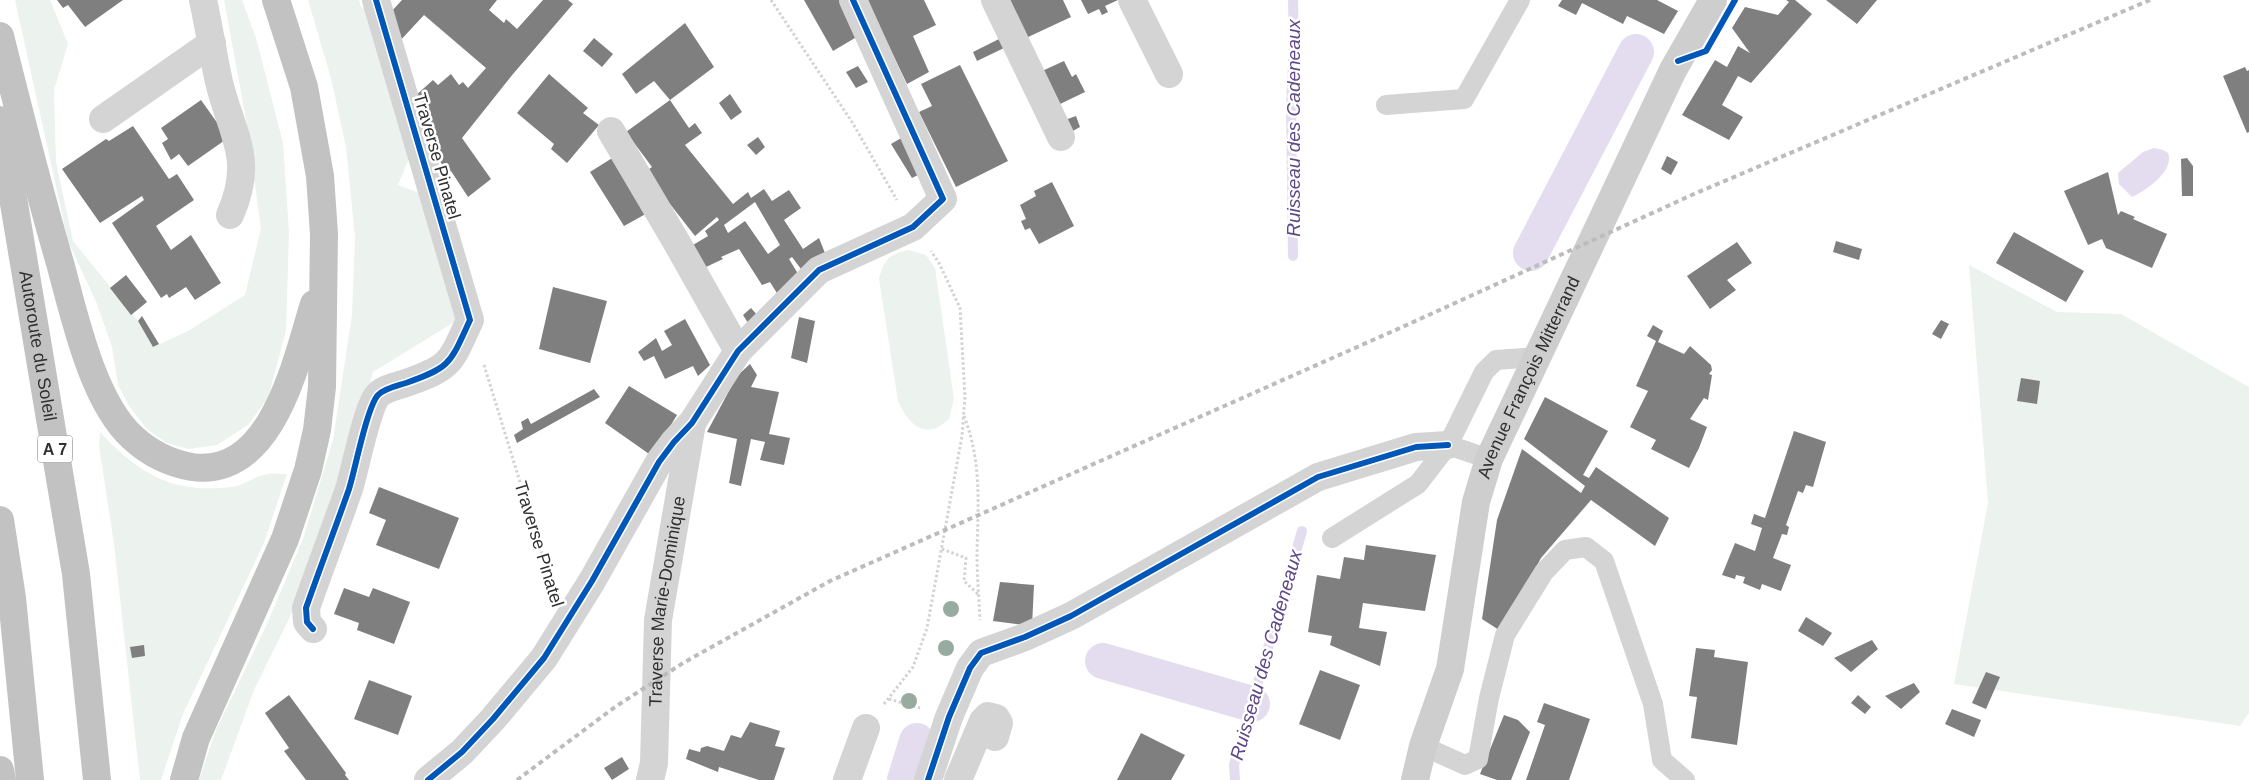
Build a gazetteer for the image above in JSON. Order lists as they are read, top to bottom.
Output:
{
  "streets": {
    "highway": ["Autoroute du Soleil", "A 7"],
    "main road": ["Avenue François Mitterrand"],
    "street": ["Traverse Pinatel", "Traverse Marie-Dominique"]
  },
  "water": ["Ruisseau des Cadeneaux"]
}
